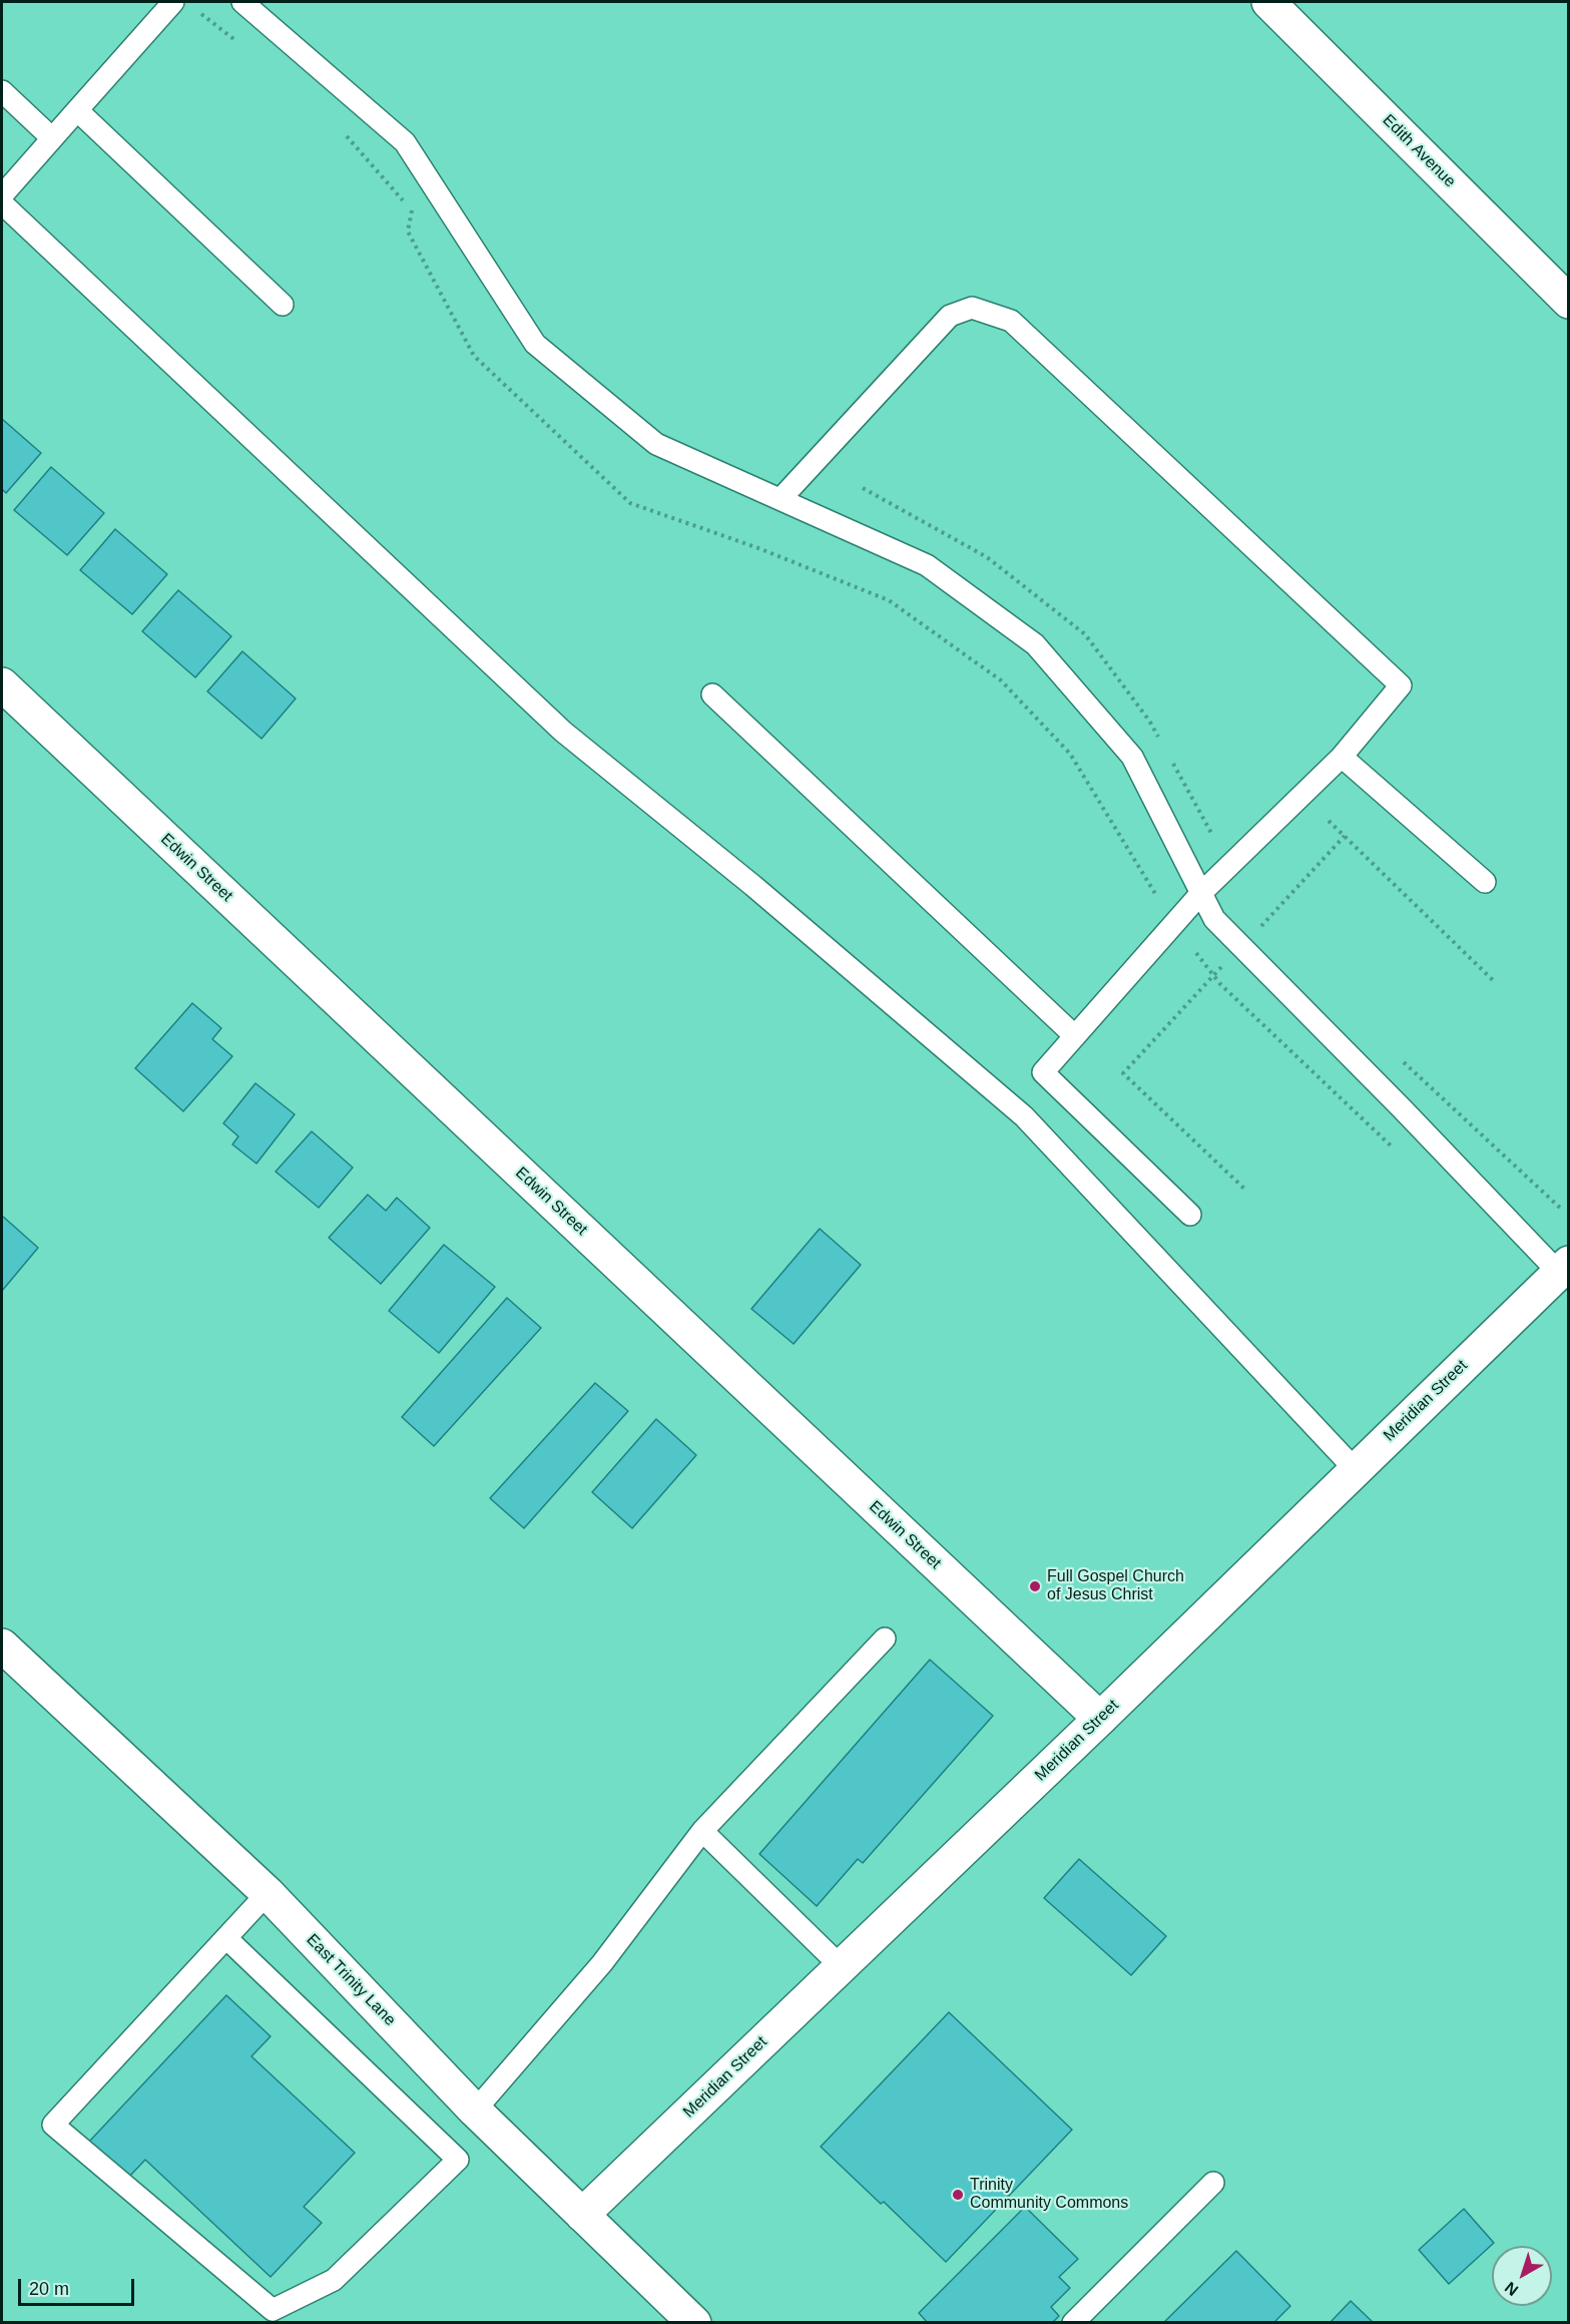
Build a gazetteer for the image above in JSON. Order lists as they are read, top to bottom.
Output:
{
  "streets": {
    "street": [
      "Edith Avenue",
      "Edwin Street",
      "Meridian Street",
      "East Trinity Lane"
    ]
  },
  "crossings": [
    ["Edwin Street", "Meridian Street"],
    ["Meridian Street", "East Trinity Lane"]
  ],
  "places": ["Full Gospel Church of Jesus Christ", "Trinity Community Commons"],
  "scale_bar": "20 m",
  "north": "bottom left"
}
